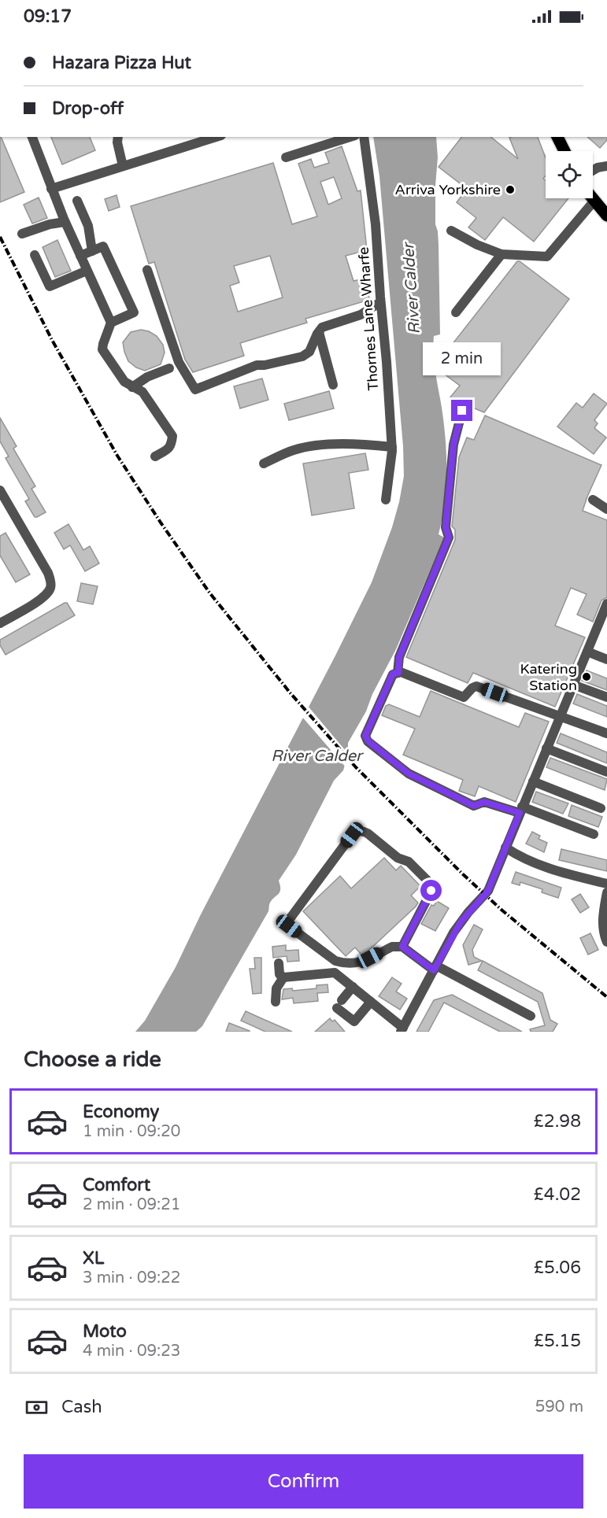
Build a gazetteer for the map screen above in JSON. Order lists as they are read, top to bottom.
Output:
{
  "streets": {
    "street": ["Thornes Lane Wharfe"]
  },
  "water": ["River Calder"],
  "places": ["Arriva Yorkshire", "Katering Station"],
  "page": {
    "status": "09:17",
    "banner": ["Hazara Pizza Hut", "Drop-off"],
    "bubble": "2 min",
    "heading": "Choose a ride",
    "list": [
      {
        "name": "Economy",
        "note": "1 min · 09:20",
        "value": "£2.98"
      },
      {
        "name": "Comfort",
        "note": "2 min · 09:21",
        "value": "£4.02"
      },
      {
        "name": "XL",
        "note": "3 min · 09:22",
        "value": "£5.06"
      },
      {
        "name": "Moto",
        "note": "4 min · 09:23",
        "value": "£5.15"
      }
    ],
    "pay": ["Cash", "590 m"],
    "buttons": "Confirm"
  }
}
